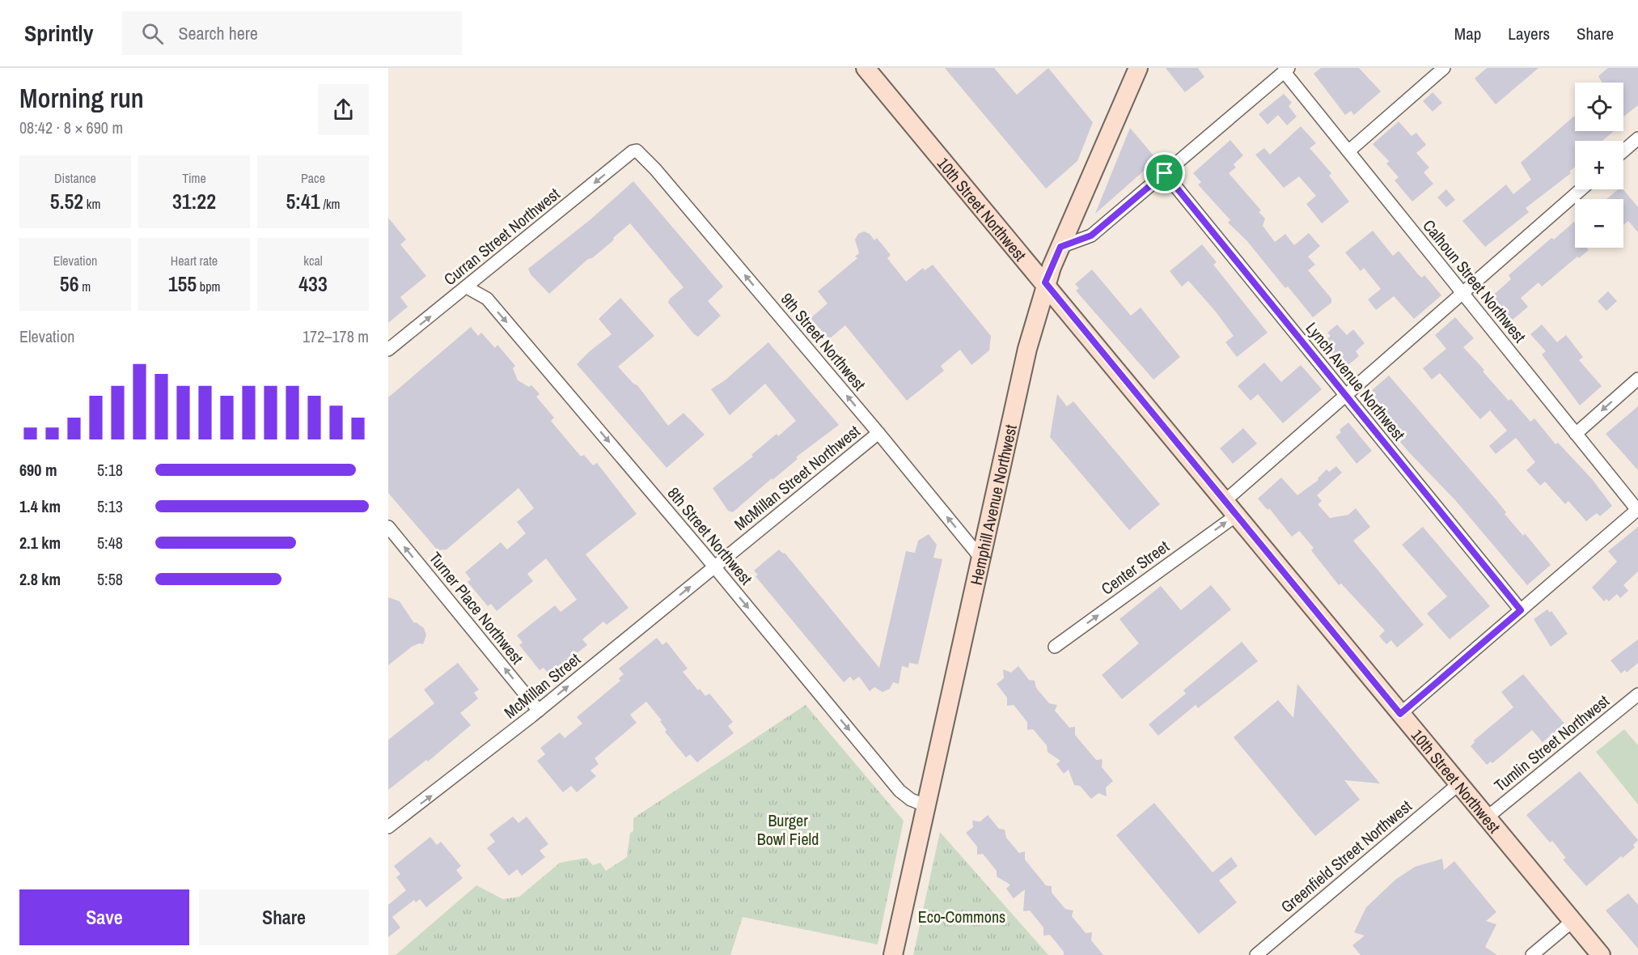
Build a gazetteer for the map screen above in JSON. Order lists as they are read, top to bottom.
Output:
{
  "streets": {
    "main road": ["10th Street Northwest", "Hemphill Avenue Northwest"],
    "street": [
      "Curran Street Northwest",
      "Calhoun Street Northwest",
      "9th Street Northwest",
      "Lynch Avenue Northwest",
      "McMillan Street Northwest",
      "8th Street Northwest",
      "Center Street",
      "Turner Place Northwest",
      "McMillan Street",
      "Tumlin Street Northwest",
      "Greenfield Street Northwest"
    ]
  },
  "crossings": [
    ["10th Street Northwest", "Hemphill Avenue Northwest"],
    ["10th Street Northwest", "Center Street"],
    ["10th Street Northwest", "Tumlin Street Northwest"],
    ["10th Street Northwest", "Greenfield Street Northwest"],
    ["Curran Street Northwest", "9th Street Northwest"],
    ["Curran Street Northwest", "8th Street Northwest"],
    ["Calhoun Street Northwest", "Center Street"],
    ["9th Street Northwest", "McMillan Street Northwest"],
    ["9th Street Northwest", "Hemphill Avenue Northwest"],
    ["Lynch Avenue Northwest", "Center Street"],
    ["McMillan Street Northwest", "8th Street Northwest"],
    ["McMillan Street Northwest", "McMillan Street"],
    ["Hemphill Avenue Northwest", "8th Street Northwest"],
    ["8th Street Northwest", "McMillan Street"],
    ["Turner Place Northwest", "McMillan Street"]
  ],
  "one_way": [
    "9th Street Northwest",
    "8th Street Northwest",
    "Turner Place Northwest",
    "McMillan Street"
  ],
  "parks": ["Burger Bowl Field", "Eco-Commons"],
  "page": {
    "header": "Sprintly",
    "search": "Search here",
    "nav": ["Map", "Layers", "Share"],
    "heading": ["Morning run", "08:42 · 8 × 690 m"],
    "map_buttons": ["+", "−"],
    "stats": [
      ["Distance", "5.52 km"],
      ["Time", "31:22"],
      ["Pace", "5:41 /km"],
      ["Elevation", "56 m"],
      ["Heart rate", "155 bpm"],
      ["kcal", "433"]
    ],
    "chart": ["Elevation", "172–178 m"],
    "list": [
      {
        "name": "690 m",
        "note": "5:18"
      },
      {
        "name": "1.4 km",
        "note": "5:13"
      },
      {
        "name": "2.1 km",
        "note": "5:48"
      },
      {
        "name": "2.8 km",
        "note": "5:58"
      }
    ],
    "buttons": ["Save", "Share"]
  }
}
